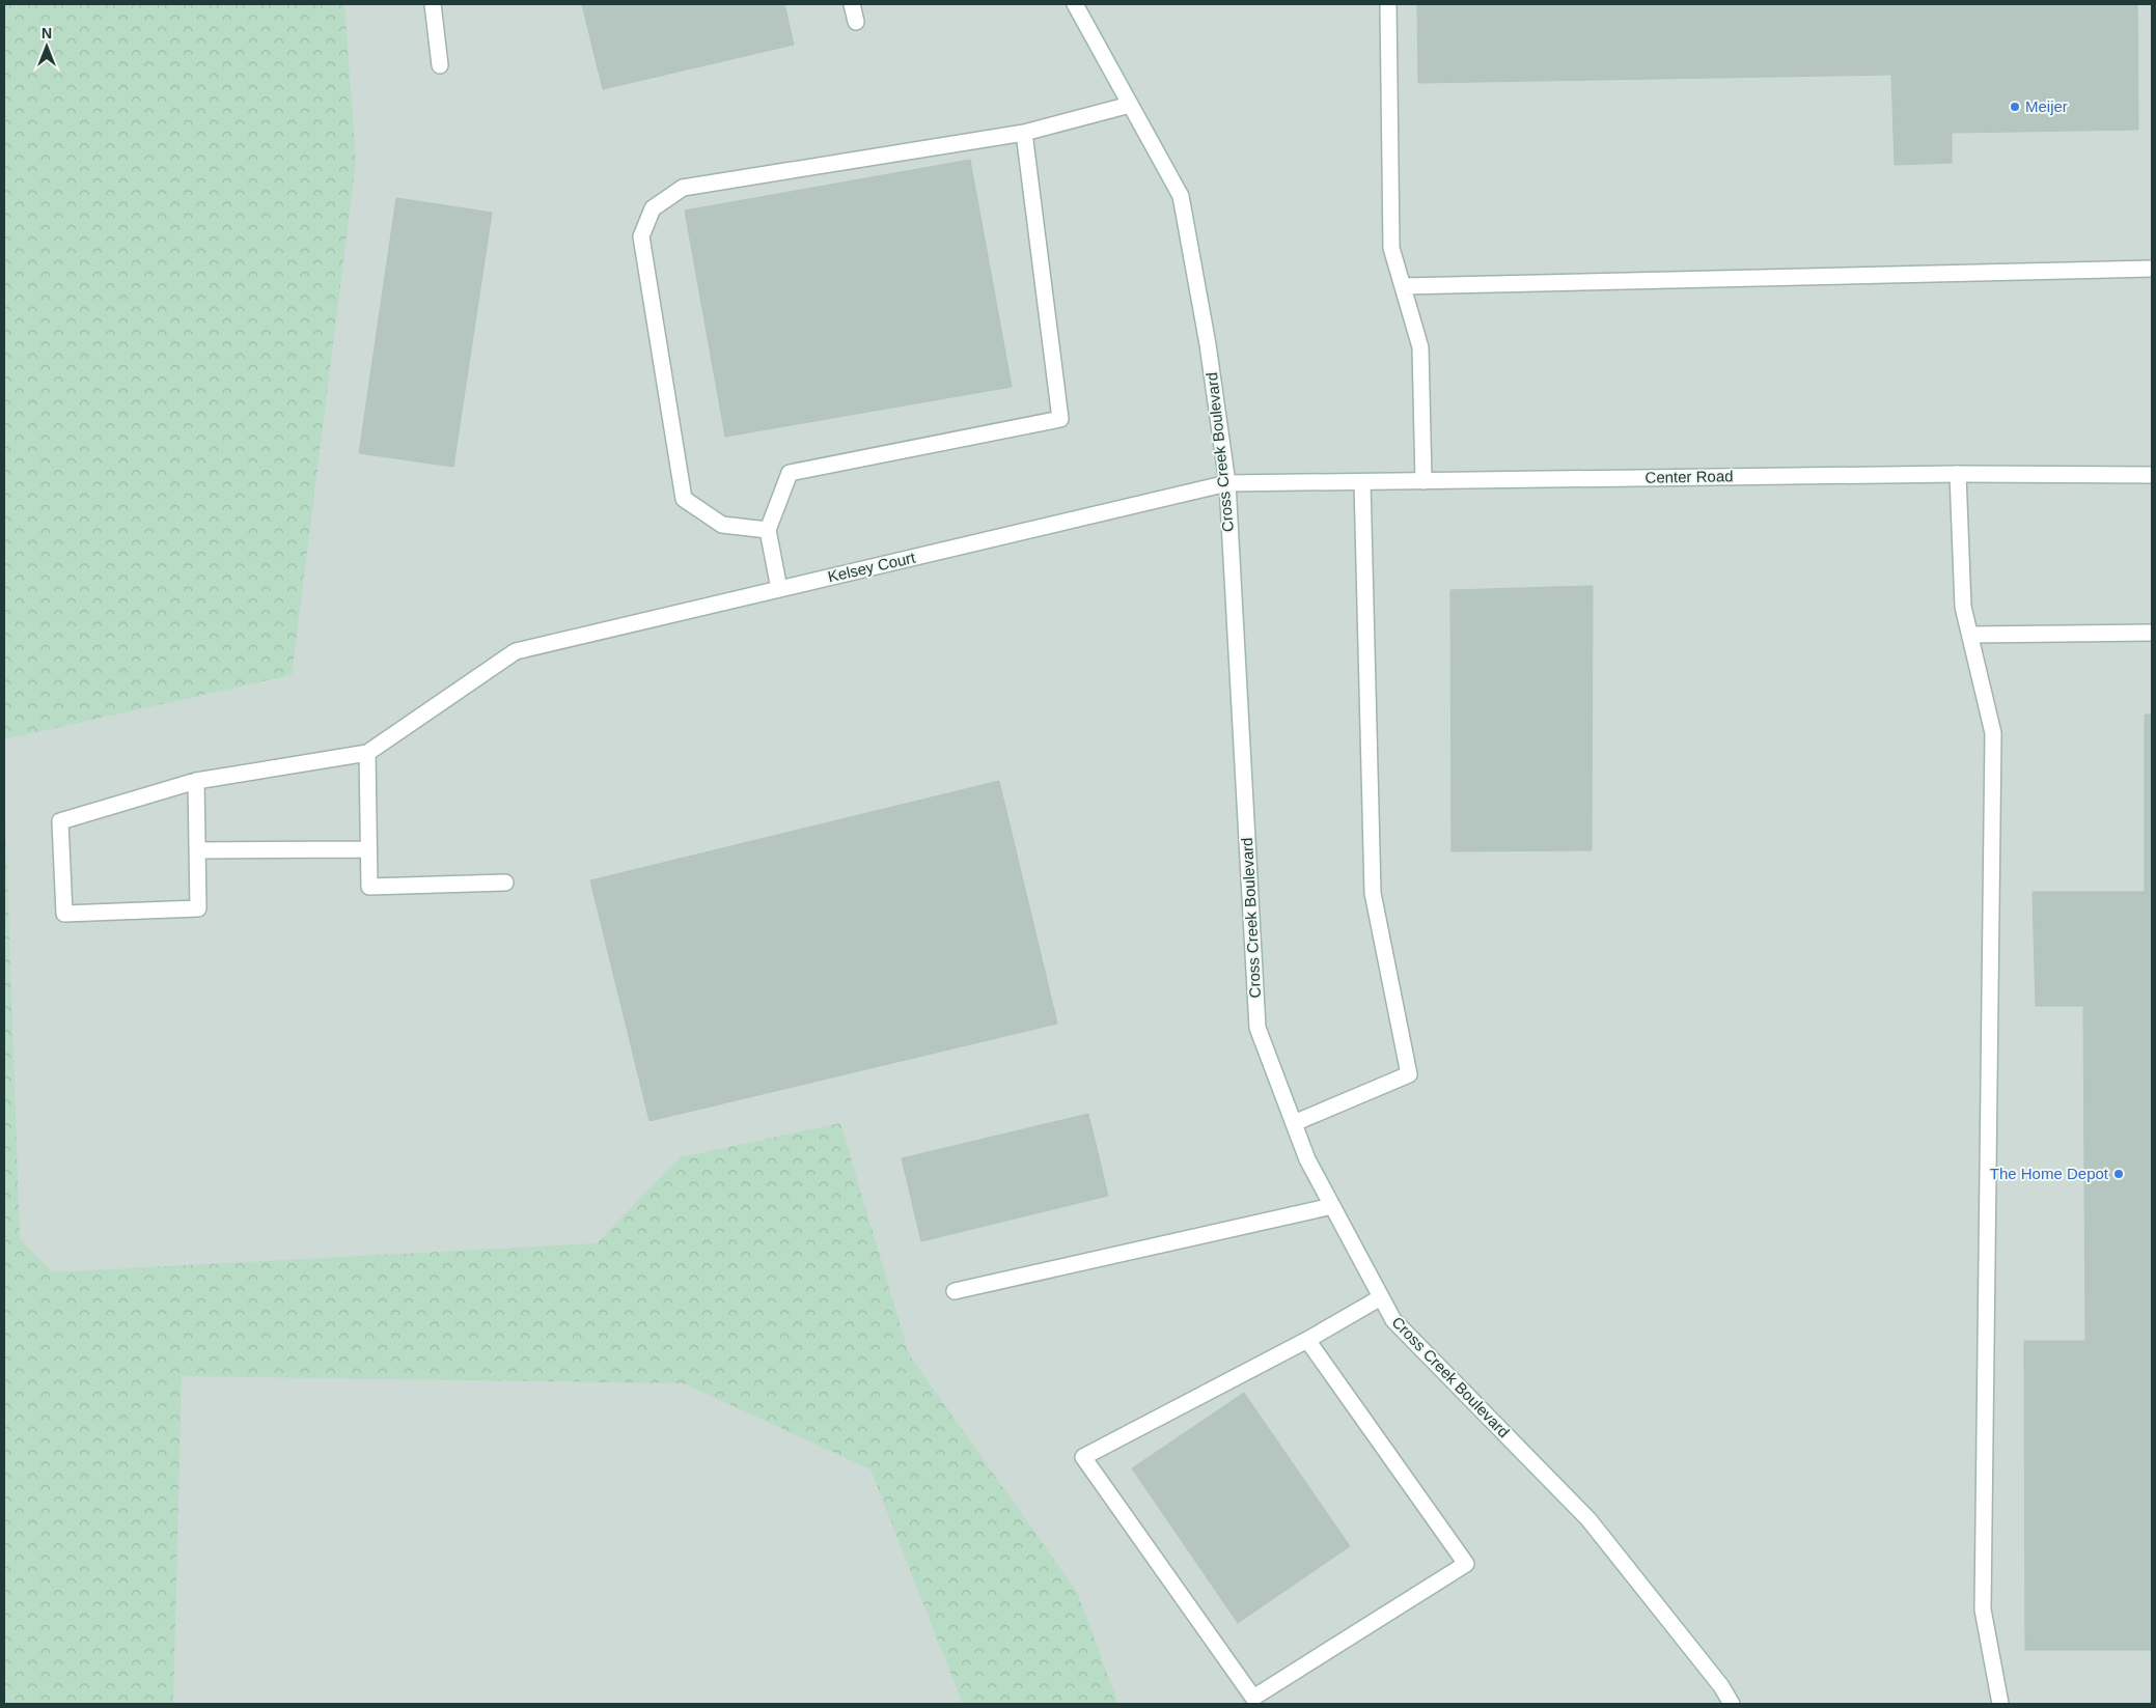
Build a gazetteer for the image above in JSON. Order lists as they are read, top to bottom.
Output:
{
  "streets": {
    "street": ["Cross Creek Boulevard", "Center Road", "Kelsey Court"]
  },
  "crossings": [
    ["Cross Creek Boulevard", "Center Road"],
    ["Cross Creek Boulevard", "Kelsey Court"],
    ["Center Road", "Kelsey Court"]
  ],
  "places": ["Meijer", "The Home Depot"],
  "north": "top"
}
